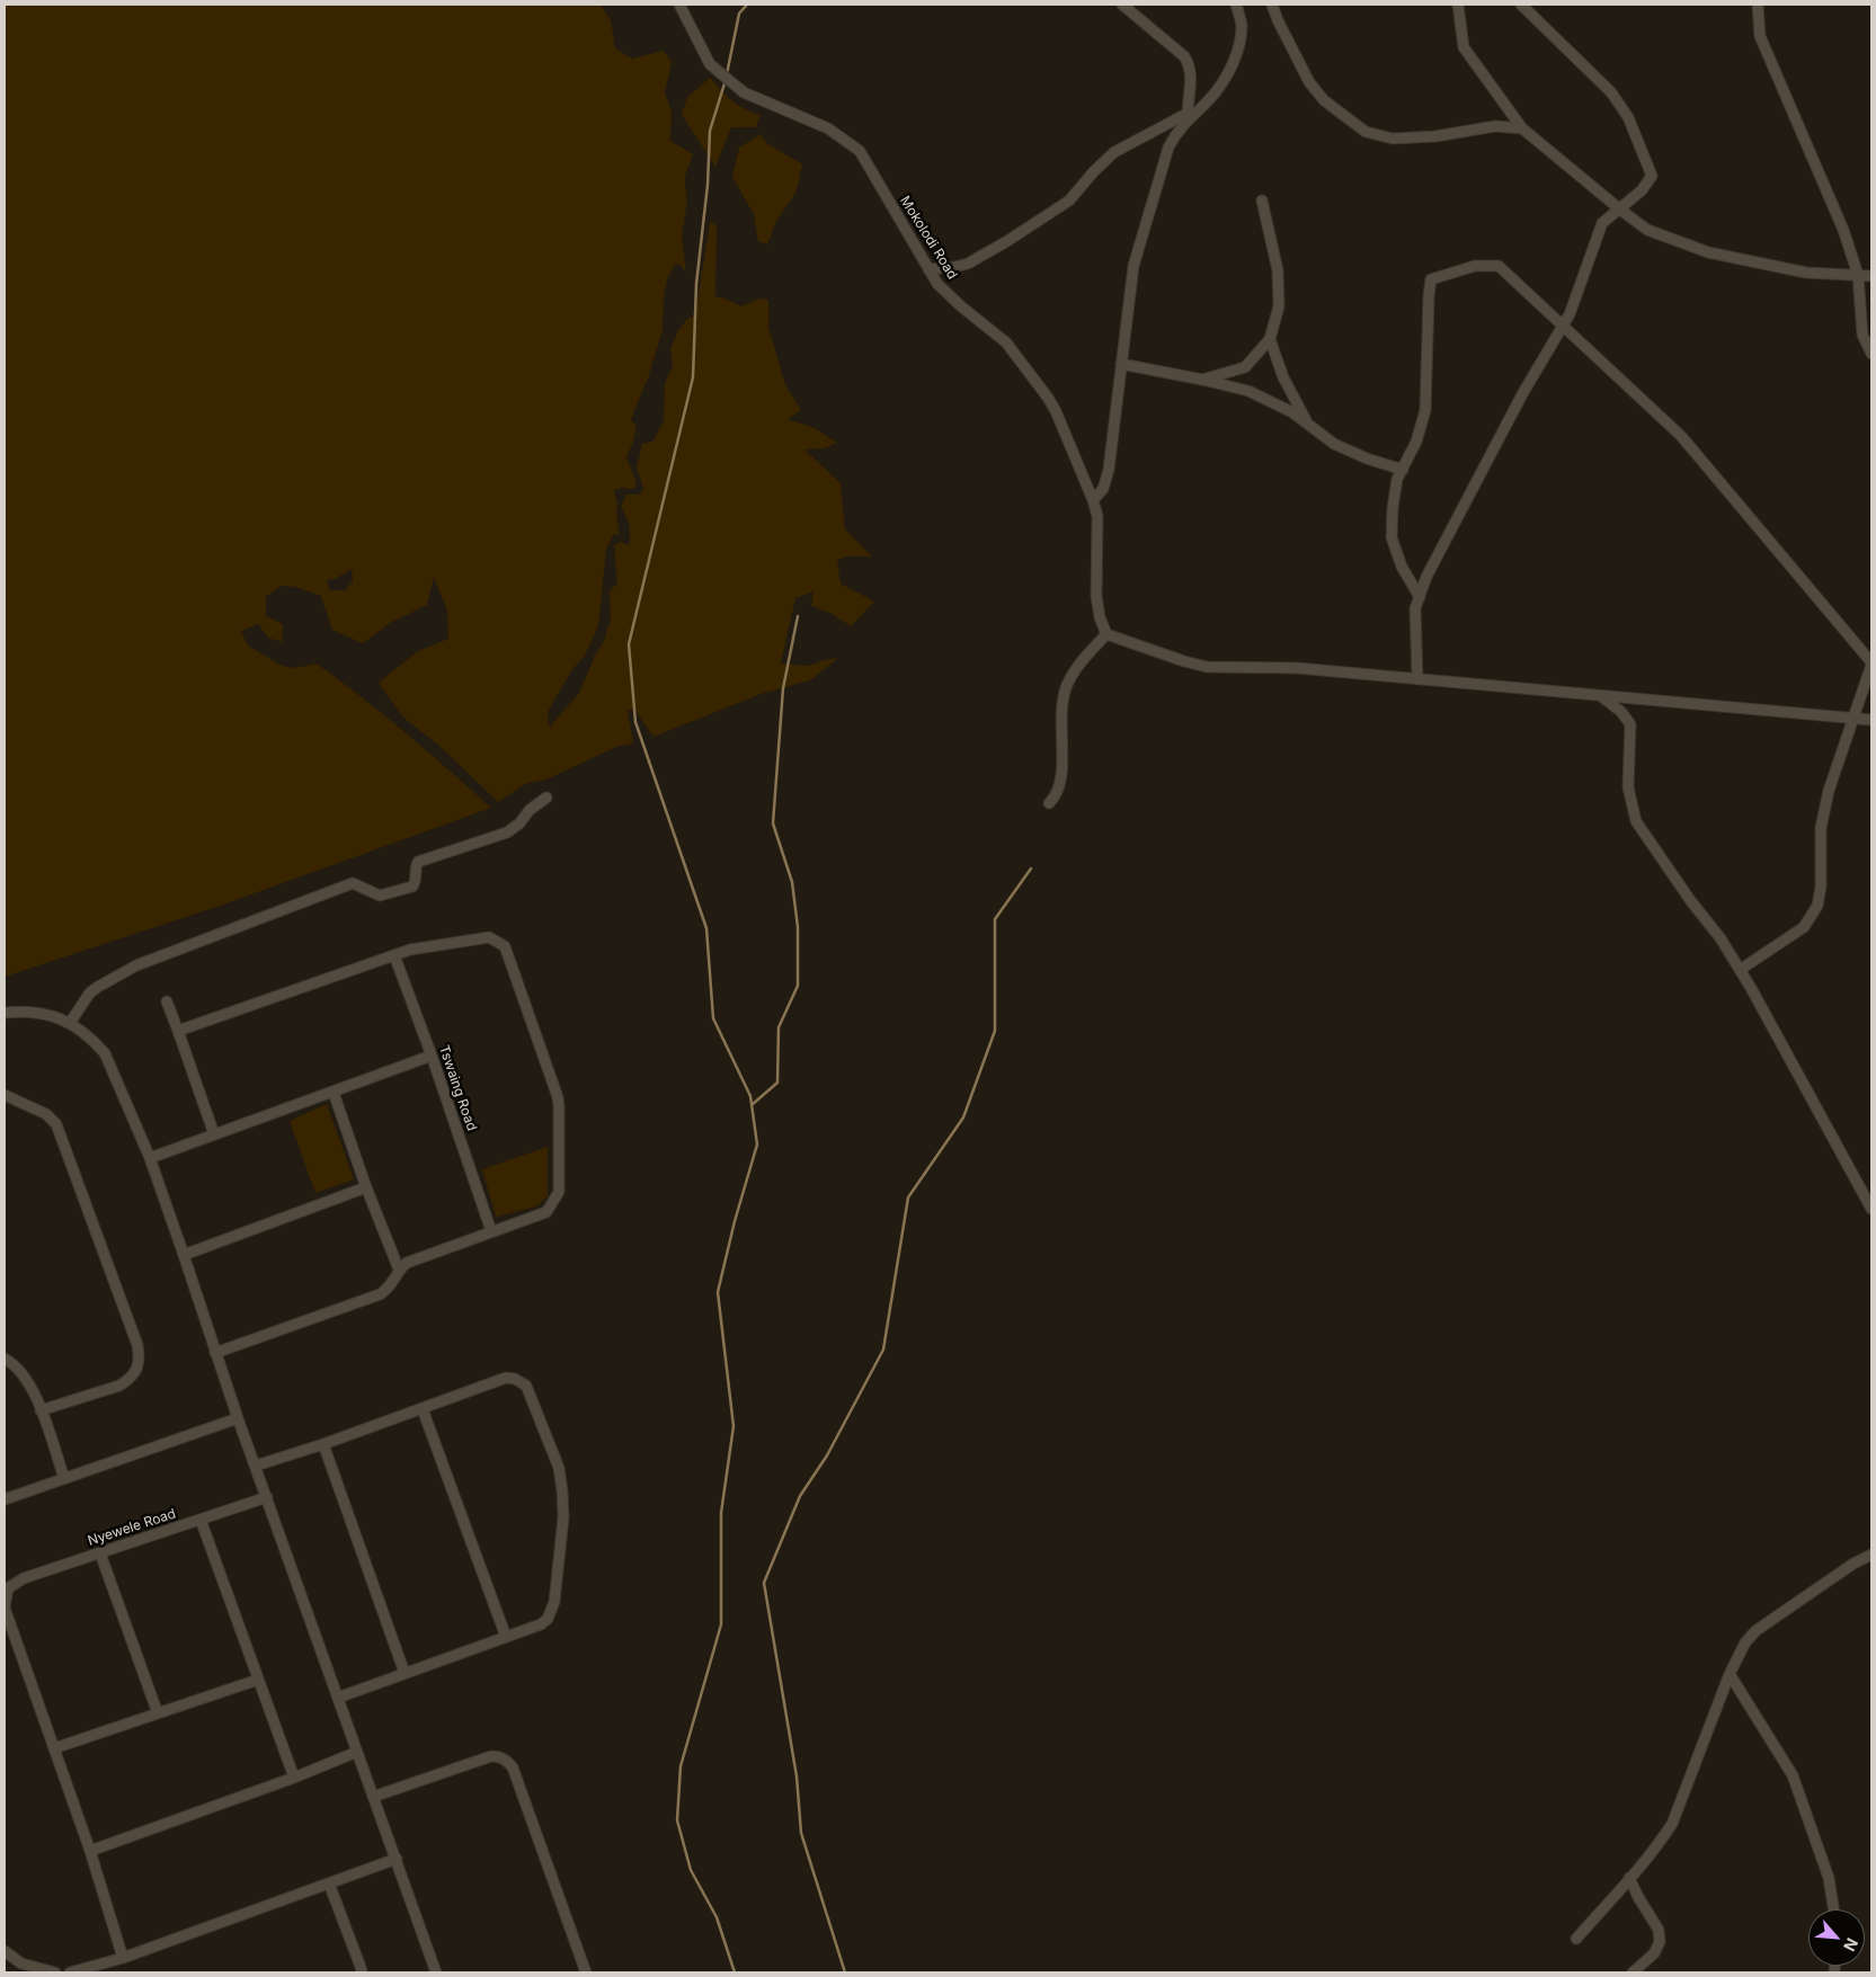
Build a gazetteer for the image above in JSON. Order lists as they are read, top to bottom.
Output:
{
  "streets": {
    "street": ["Mokolodi Road", "Tswaing Road", "Nyewele Road"]
  },
  "north": "bottom right"
}
